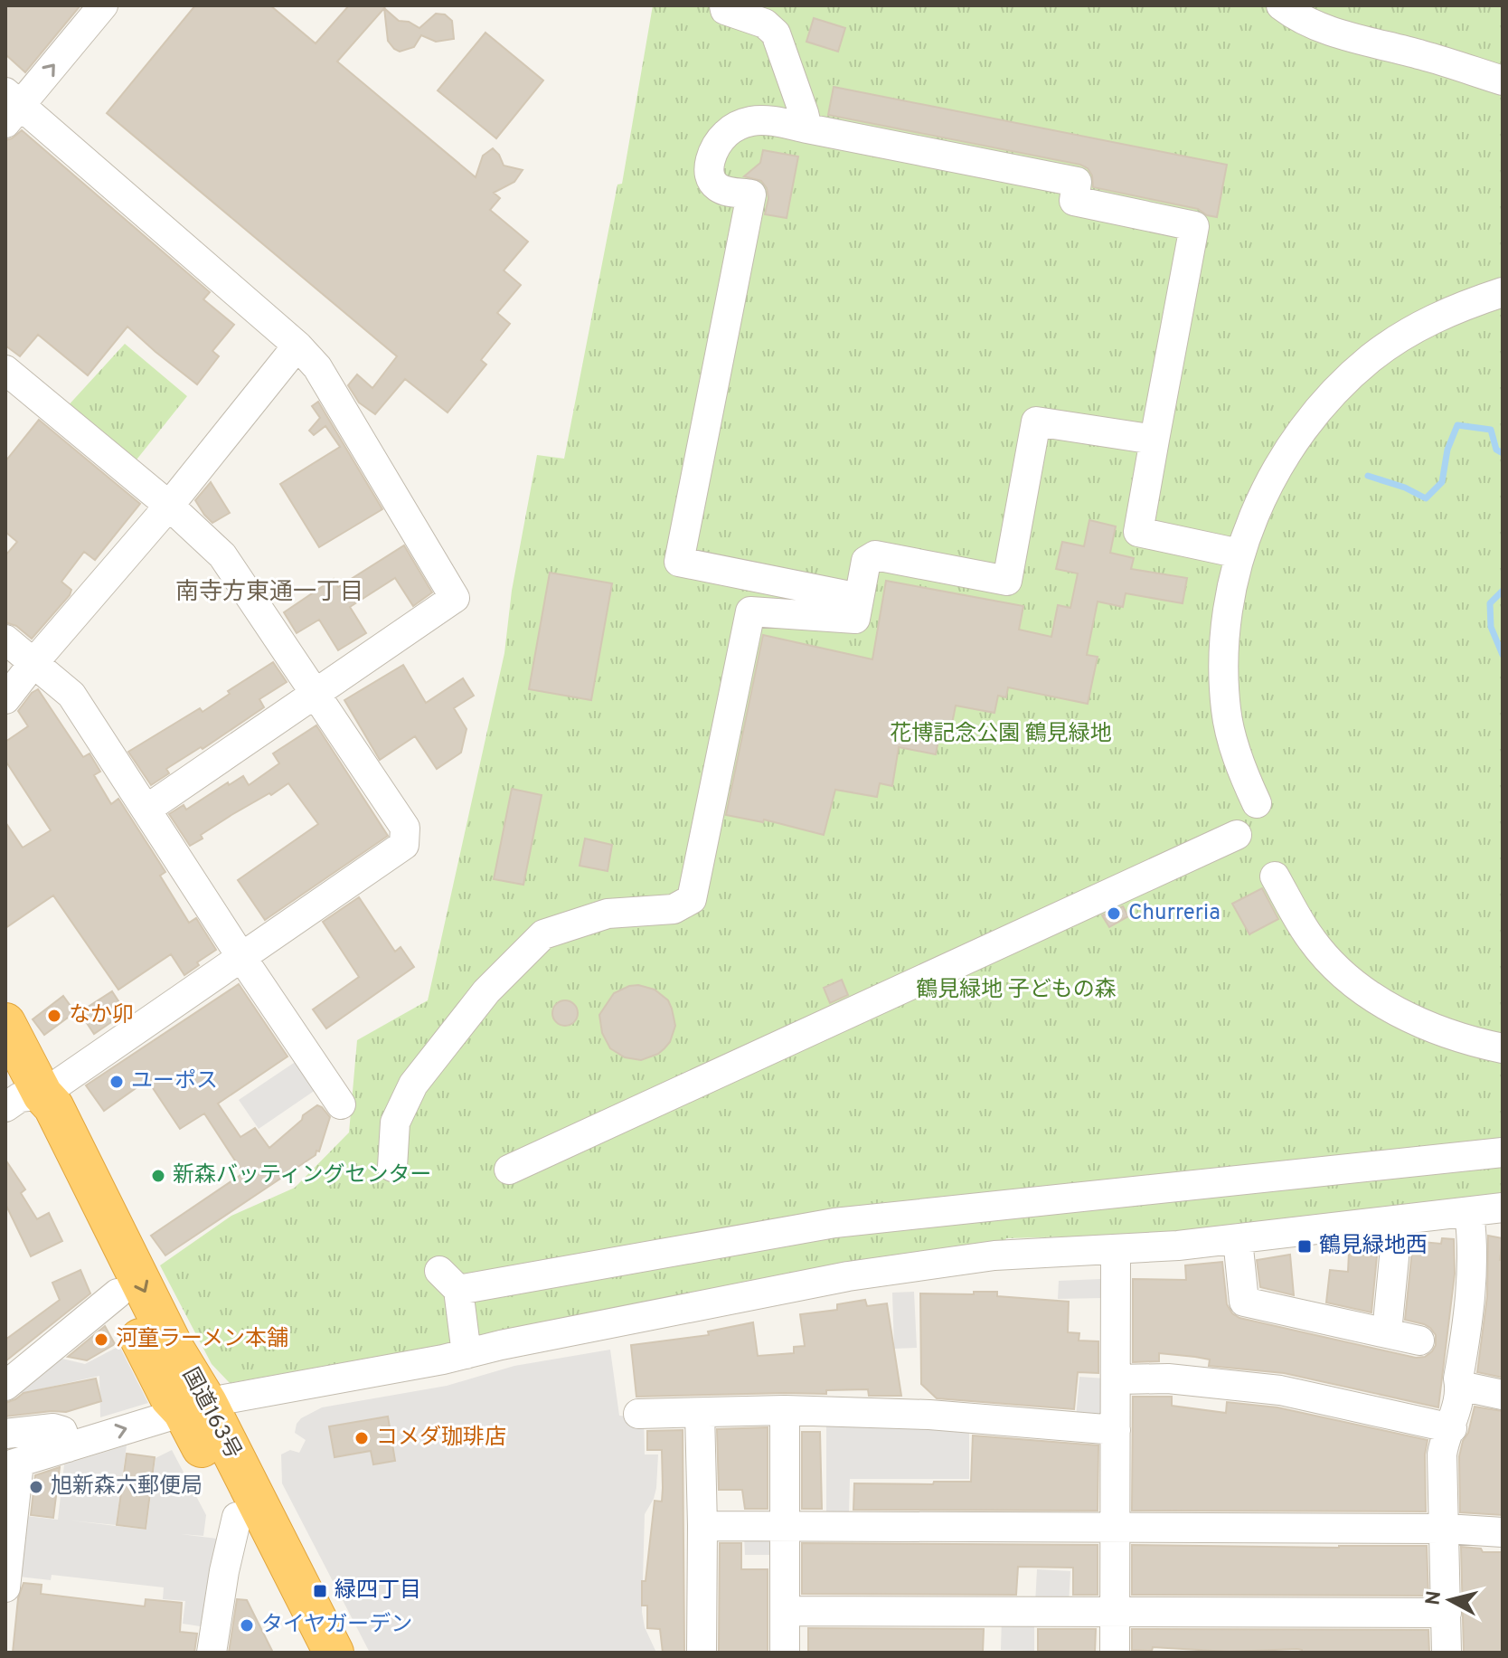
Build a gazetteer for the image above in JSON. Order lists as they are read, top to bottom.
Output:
{
  "streets": {
    "highway": ["国道163号"]
  },
  "districts": ["南寺方東通一丁目"],
  "parks": ["花博記念公園 鶴見緑地", "鶴見緑地 子どもの森"],
  "places": {
    "other": [
      "Churreria",
      "なか卯",
      "ユーポス",
      "新森バッティングセンター",
      "河童ラーメン本舗",
      "コメダ珈琲店",
      "旭新森六郵便局",
      "タイヤガーデン"
    ],
    "transit": ["鶴見緑地西", "緑四丁目"]
  },
  "north": "left"
}
